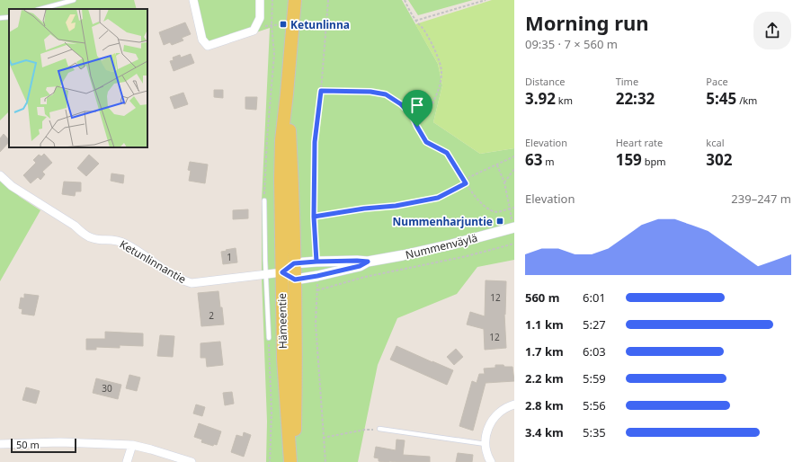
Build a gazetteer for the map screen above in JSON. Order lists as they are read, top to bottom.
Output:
{
  "streets": {
    "main road": ["Hämeentie"],
    "street": ["Nummenväylä", "Ketunlinnantie"]
  },
  "crossings": [
    ["Nummenväylä", "Hämeentie"],
    ["Ketunlinnantie", "Hämeentie"]
  ],
  "places": {
    "transit": ["Ketunlinna", "Nummenharjuntie"]
  },
  "house_numbers": [
    "1",
    "12",
    "2",
    "12",
    "30"
  ],
  "scale_bar": "50 m",
  "page": {
    "heading": ["Morning run", "09:35 · 7 × 560 m"],
    "stats": [
      ["Distance", "3.92 km"],
      ["Time", "22:32"],
      ["Pace", "5:45 /km"],
      ["Elevation", "63 m"],
      ["Heart rate", "159 bpm"],
      ["kcal", "302"]
    ],
    "chart": ["Elevation", "239–247 m"],
    "list": [
      {
        "name": "560 m",
        "note": "6:01"
      },
      {
        "name": "1.1 km",
        "note": "5:27"
      },
      {
        "name": "1.7 km",
        "note": "6:03"
      },
      {
        "name": "2.2 km",
        "note": "5:59"
      },
      {
        "name": "2.8 km",
        "note": "5:56"
      },
      {
        "name": "3.4 km",
        "note": "5:35"
      }
    ],
    "scale": "50 m"
  }
}
